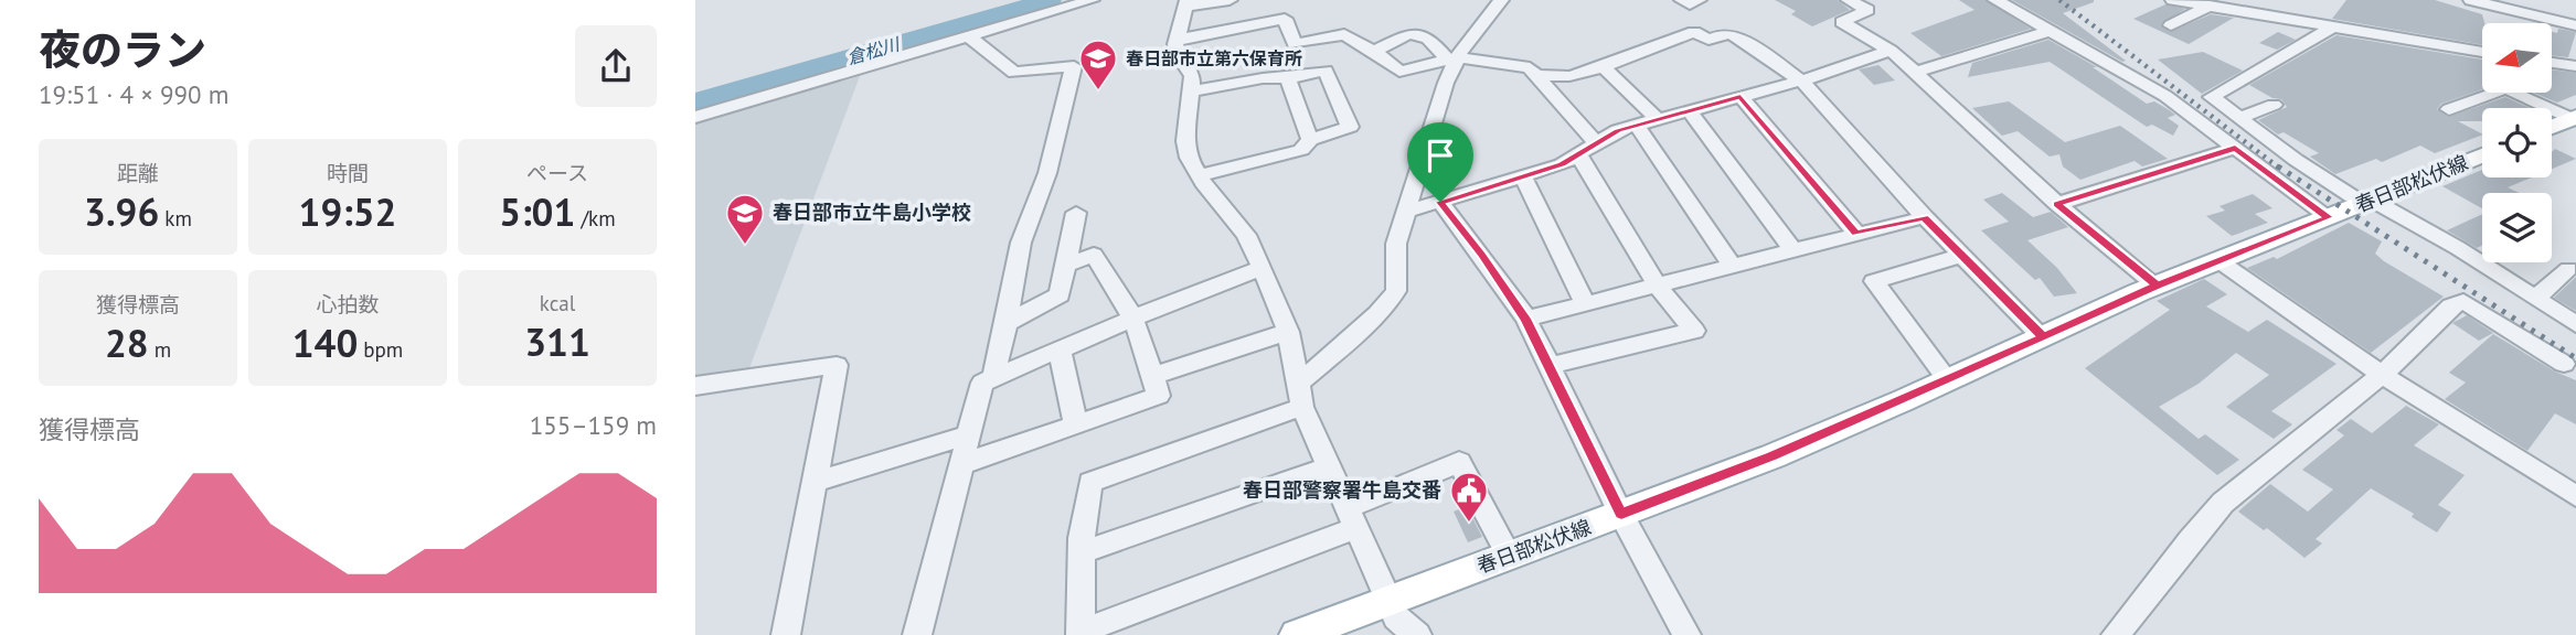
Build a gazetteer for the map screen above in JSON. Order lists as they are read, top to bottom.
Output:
{
  "streets": {
    "main road": ["春日部松伏線"]
  },
  "water": ["倉松川"],
  "places": {
    "school or university": ["春日部市立第六保育所", "春日部市立牛島小学校"],
    "public building": ["春日部警察署牛島交番"]
  },
  "north": "left",
  "page": {
    "heading": ["夜のラン", "19:51 · 4 × 990 m"],
    "stats": [
      ["距離", "3.96 km"],
      ["時間", "19:52"],
      ["ペース", "5:01 /km"],
      ["獲得標高", "28 m"],
      ["心拍数", "140 bpm"],
      ["kcal", "311"]
    ],
    "chart": ["獲得標高", "155–159 m"]
  }
}
